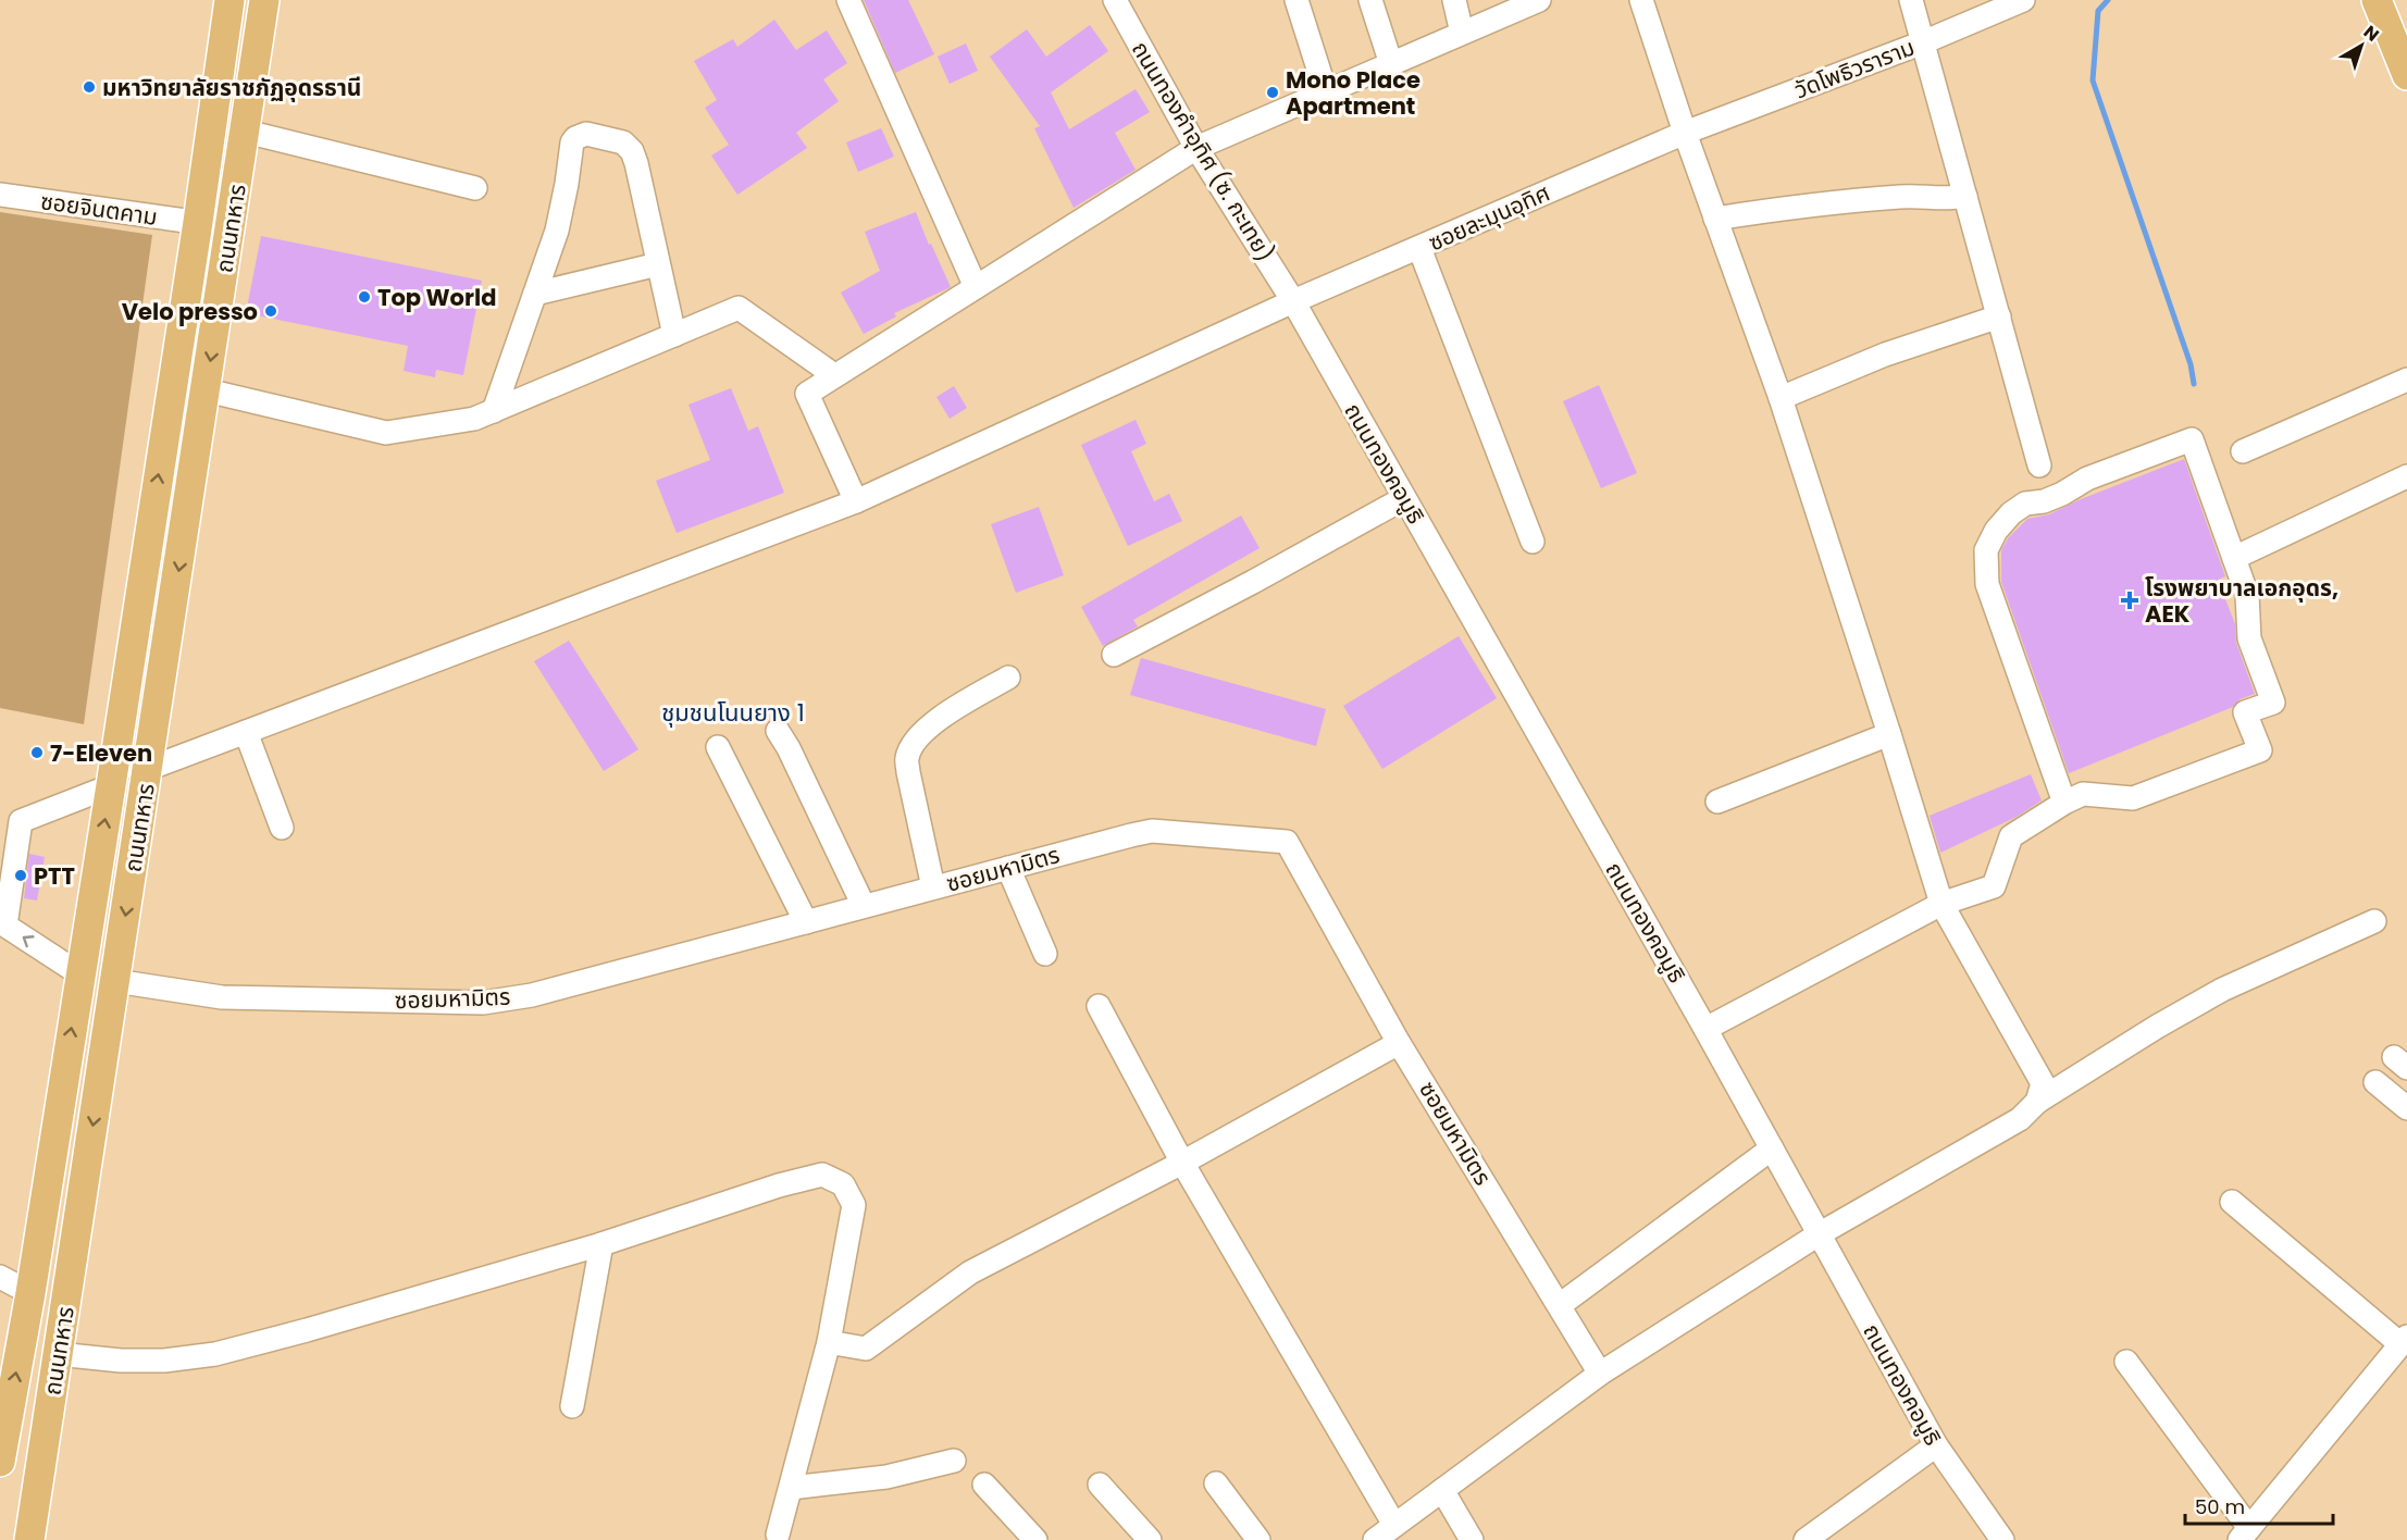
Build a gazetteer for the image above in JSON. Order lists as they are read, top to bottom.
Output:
{
  "streets": {
    "main road": ["ถนนทหาร"],
    "street": [
      "วัดโพธิวราราม",
      "ถนนทองคำอุทิศ (ซ. กะเทย)",
      "ซอยจินตคาม",
      "ซอยละมุนอุทิศ",
      "ถนนทองคอมูธิ",
      "ซอยมหามิตร"
    ]
  },
  "crossings": [
    ["วัดโพธิวราราม", "ซอยละมุนอุทิศ"],
    ["ถนนทองคำอุทิศ (ซ. กะเทย)", "ซอยละมุนอุทิศ"],
    ["ถนนทองคำอุทิศ (ซ. กะเทย)", "ถนนทองคอมูธิ"],
    ["ซอยจินตคาม", "ถนนทหาร"],
    ["ซอยละมุนอุทิศ", "ถนนทหาร"],
    ["ซอยละมุนอุทิศ", "ถนนทองคอมูธิ"],
    ["ถนนทหาร", "ซอยมหามิตร"]
  ],
  "districts": ["ชุมชนโนนยาง 1"],
  "places": {
    "other": [
      "มหาวิทยาลัยราชภัฏอุดรธานี",
      "Mono Place Apartment",
      "Top World",
      "Velo presso",
      "7-Eleven",
      "PTT"
    ],
    "health": ["โรงพยาบาลเอกอุดร, AEK"]
  },
  "scale_bar": "50 m",
  "north": "top right"
}
